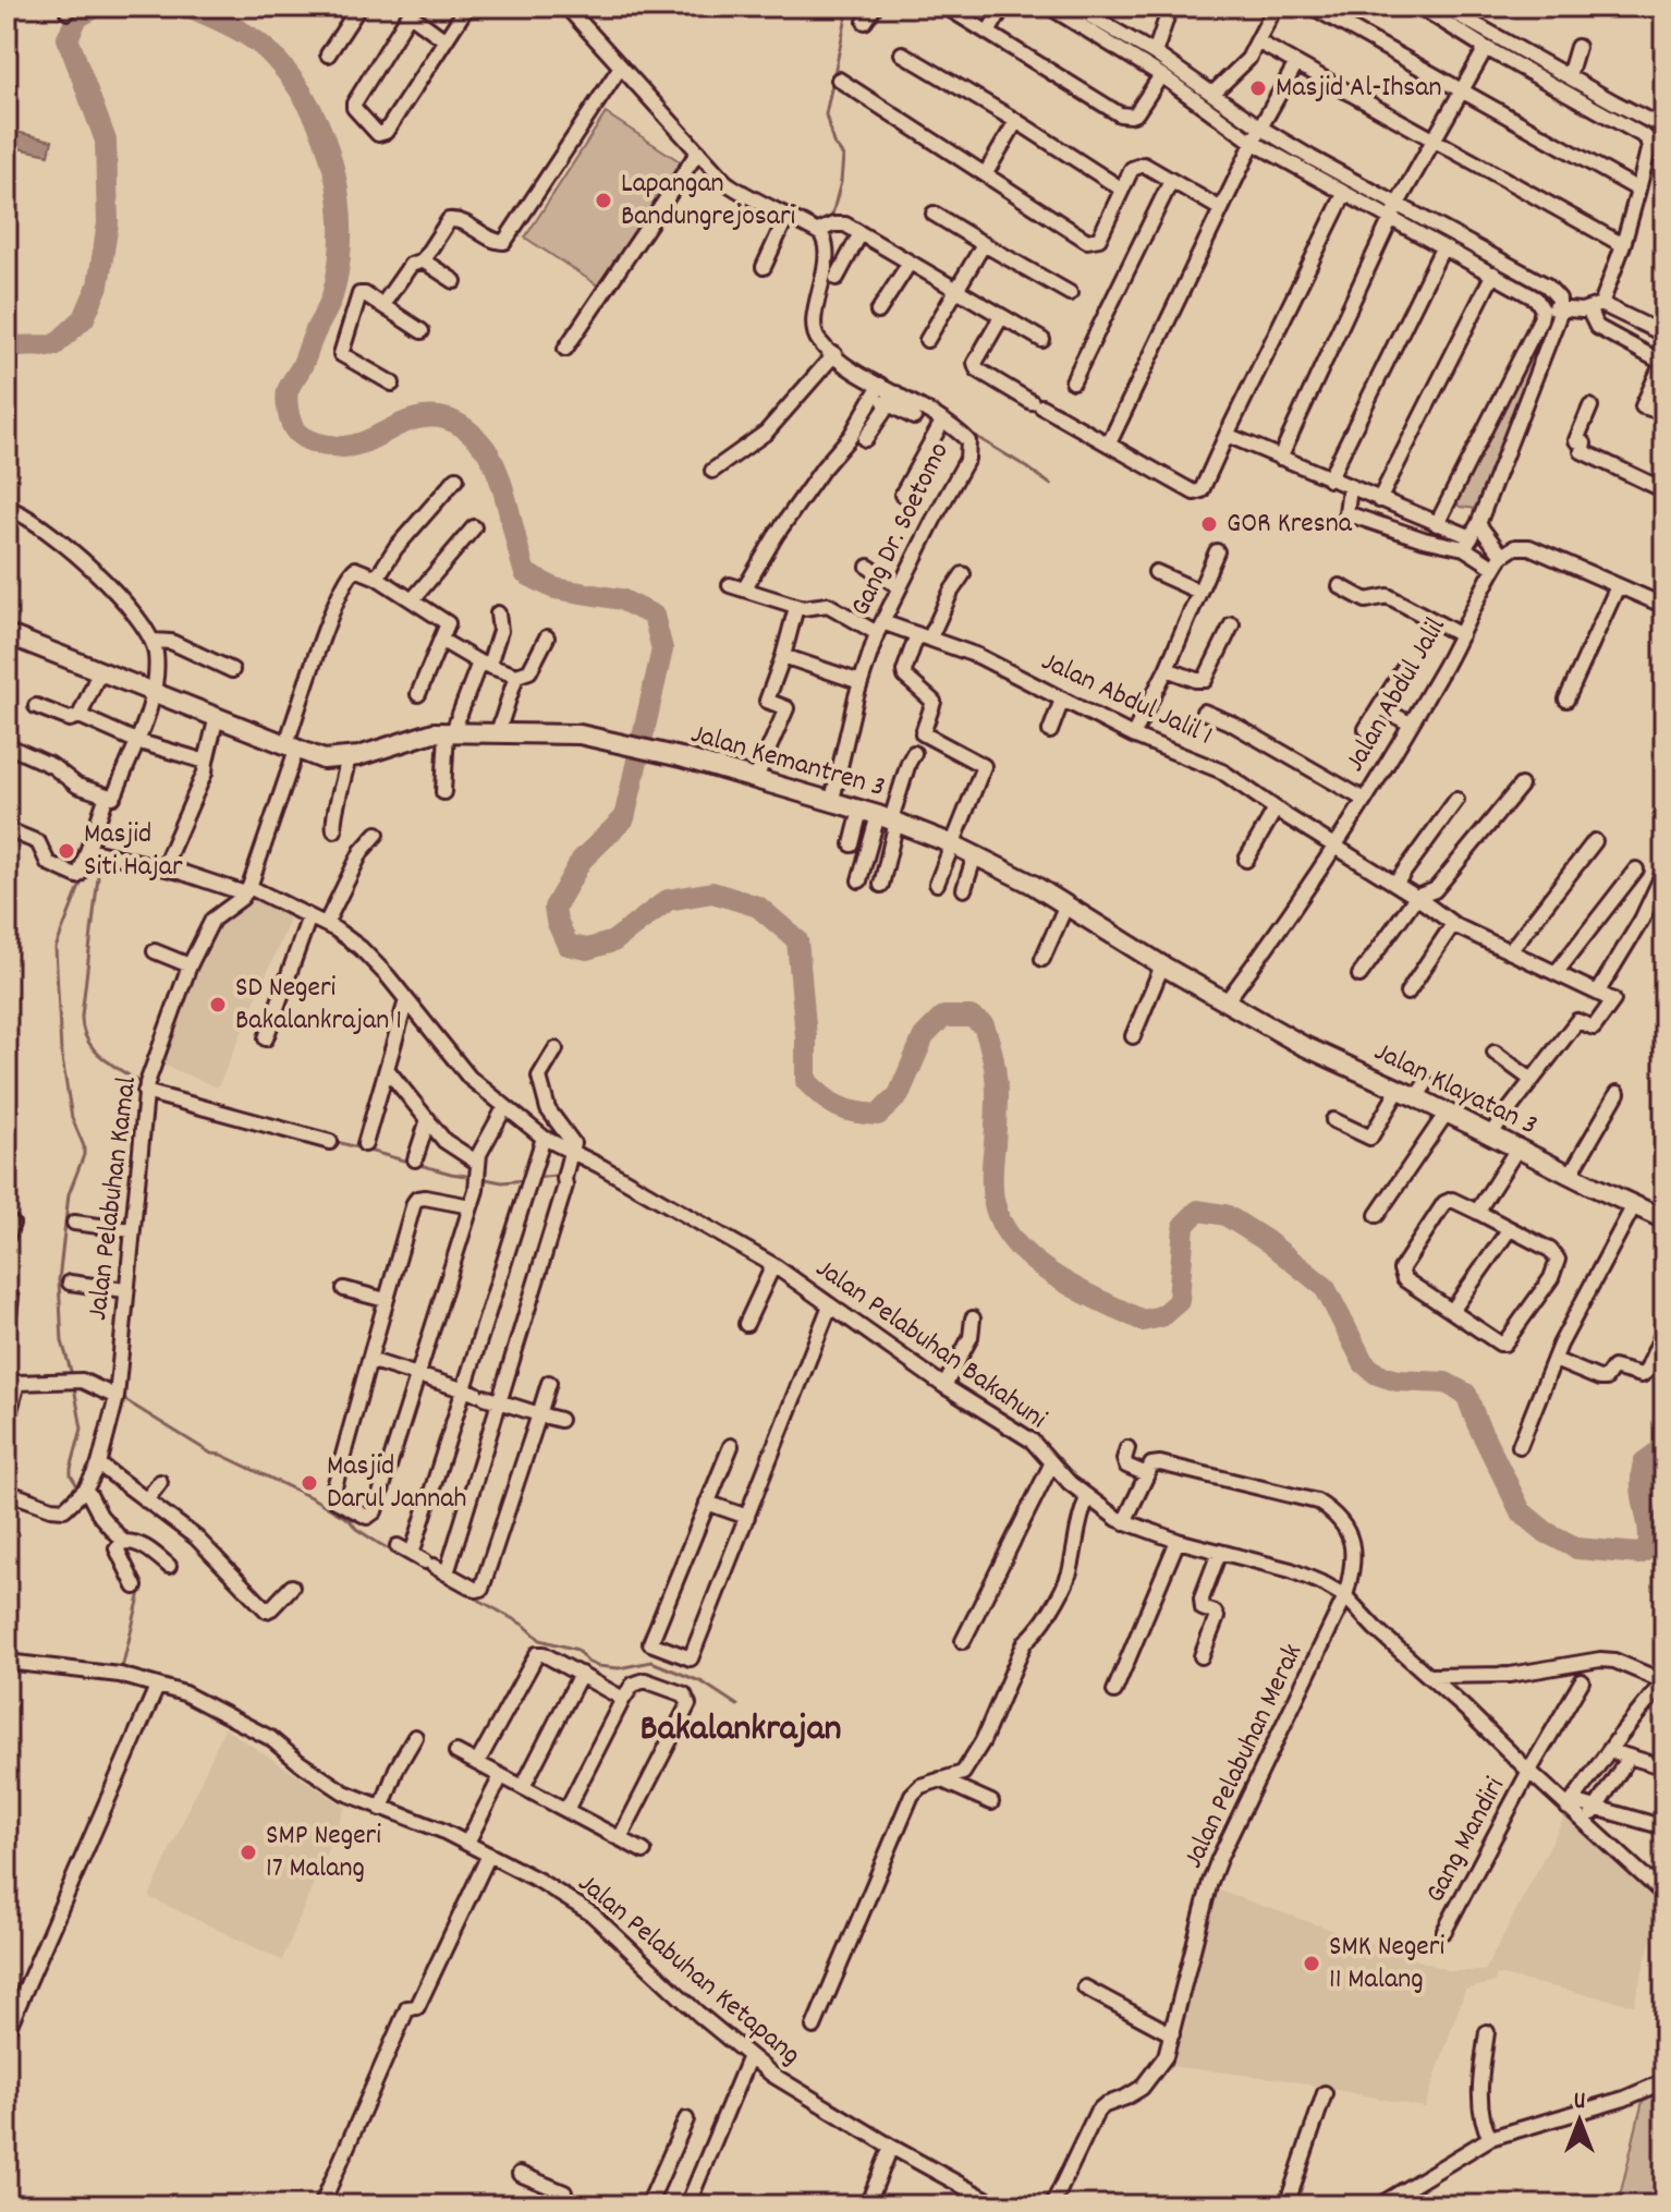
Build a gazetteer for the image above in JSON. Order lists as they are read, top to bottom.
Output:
{
  "streets": {
    "street": [
      "Gang Dr. Soetomo",
      "Jalan Abdul Jalil",
      "Jalan Abdul Jalil 1",
      "Jalan Kemantren 3",
      "Jalan Klayatan 3",
      "Jalan Pelabuhan Kamal",
      "Jalan Pelabuhan Bakahuni",
      "Jalan Pelabuhan Merak",
      "Gang Mandiri",
      "Jalan Pelabuhan Ketapang"
    ]
  },
  "crossings": [
    ["Gang Dr. Soetomo", "Jalan Abdul Jalil 1"],
    ["Gang Dr. Soetomo", "Jalan Kemantren 3"],
    ["Jalan Abdul Jalil", "Jalan Abdul Jalil 1"],
    ["Jalan Abdul Jalil", "Jalan Kemantren 3"],
    ["Jalan Abdul Jalil", "Jalan Klayatan 3"],
    ["Jalan Kemantren 3", "Jalan Klayatan 3"],
    ["Jalan Pelabuhan Kamal", "Jalan Pelabuhan Bakahuni"],
    ["Jalan Pelabuhan Bakahuni", "Jalan Pelabuhan Merak"],
    ["Jalan Pelabuhan Bakahuni", "Gang Mandiri"]
  ],
  "districts": ["Bakalankrajan"],
  "places": [
    "Masjid Al-Ihsan",
    "Lapangan Bandungrejosari",
    "GOR Kresna",
    "Masjid Siti Hajar",
    "SD Negeri Bakalankrajan 1",
    "Masjid Darul Jannah",
    "SMP Negeri 17 Malang",
    "SMK Negeri 11 Malang"
  ],
  "north": "top"
}
